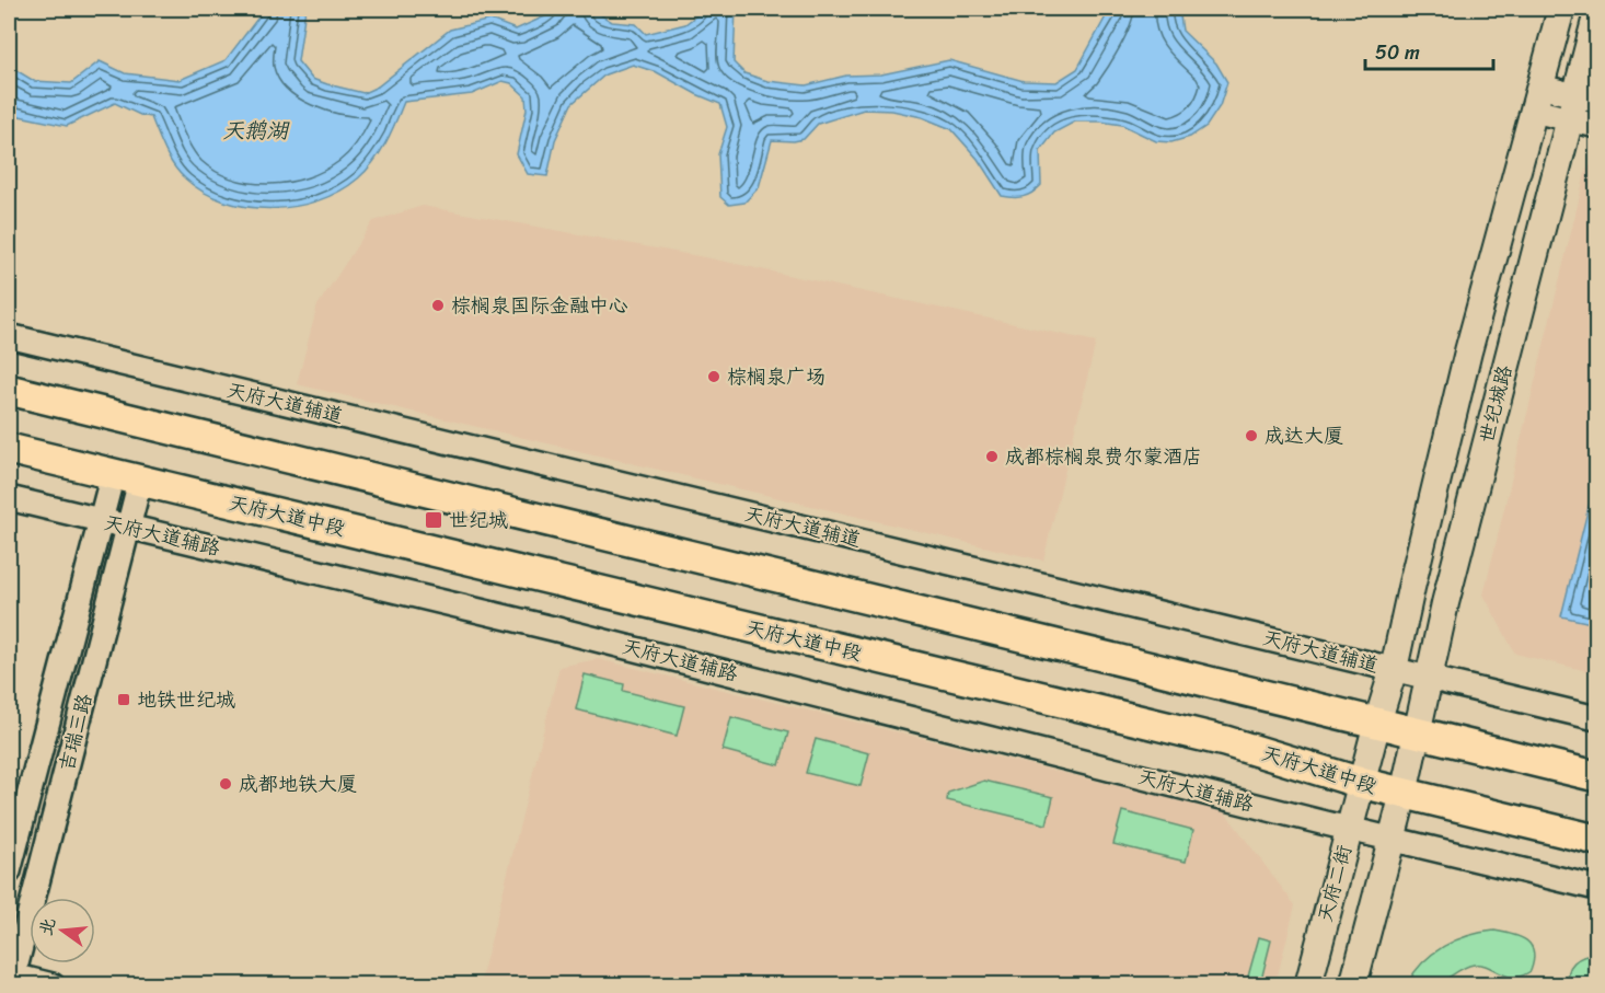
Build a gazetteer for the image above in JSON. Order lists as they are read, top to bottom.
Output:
{
  "streets": {
    "main road": ["世纪城路", "天府大道中段", "天府二街"],
    "street": ["天府大道辅道", "天府大道辅路", "吉瑞三路"]
  },
  "crossings": [
    ["天府大道辅道", "世纪城路"],
    ["世纪城路", "天府大道中段"],
    ["世纪城路", "天府二街"],
    ["天府大道中段", "吉瑞三路"],
    ["天府大道中段", "天府二街"],
    ["天府大道辅路", "吉瑞三路"],
    ["天府大道辅路", "天府二街"]
  ],
  "water": ["天鹅湖"],
  "places": {
    "other": [
      "棕榈泉国际金融中心",
      "棕榈泉广场",
      "成达大厦",
      "成都棕榈泉费尔蒙酒店",
      "成都地铁大厦"
    ],
    "transit": ["世纪城", "地铁世纪城"]
  },
  "scale_bar": "50 m",
  "north": "left"
}
